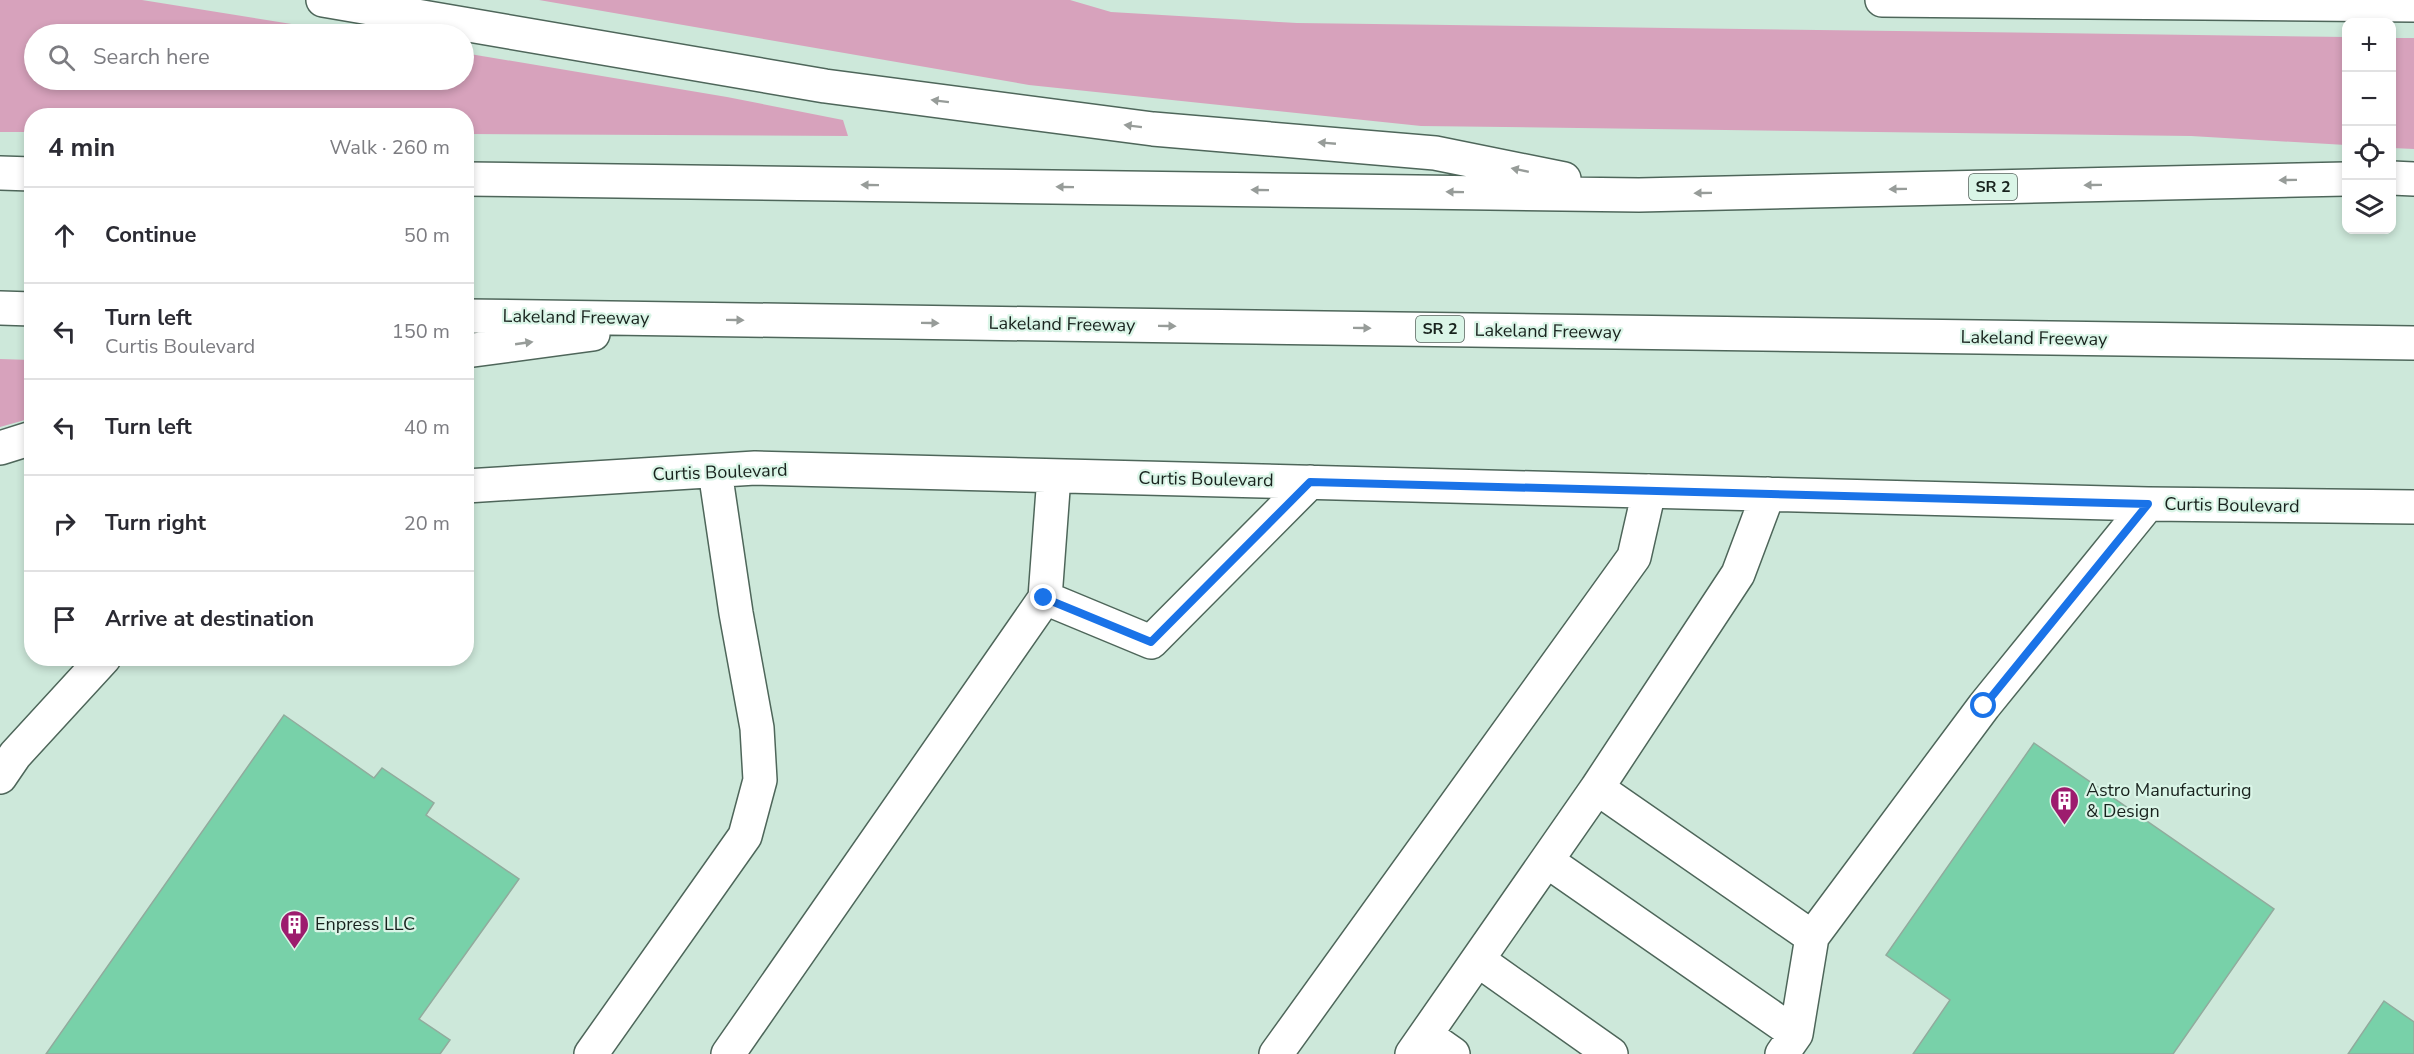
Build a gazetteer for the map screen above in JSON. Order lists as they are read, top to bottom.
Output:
{
  "streets": {
    "main road": ["SR 2", "Lakeland Freeway", "Curtis Boulevard"]
  },
  "places": {
    "building": ["Astro Manufacturing & Design", "Enpress LLC"]
  },
  "page": {
    "map_buttons": ["+", "−"],
    "search": "Search here",
    "heading": ["4 min", "Walk · 260 m"],
    "list": [
      ["Continue", "50 m"],
      ["Turn left", "Curtis Boulevard", "150 m"],
      ["Turn left", "40 m"],
      ["Turn right", "20 m"],
      "Arrive at destination"
    ]
  }
}
